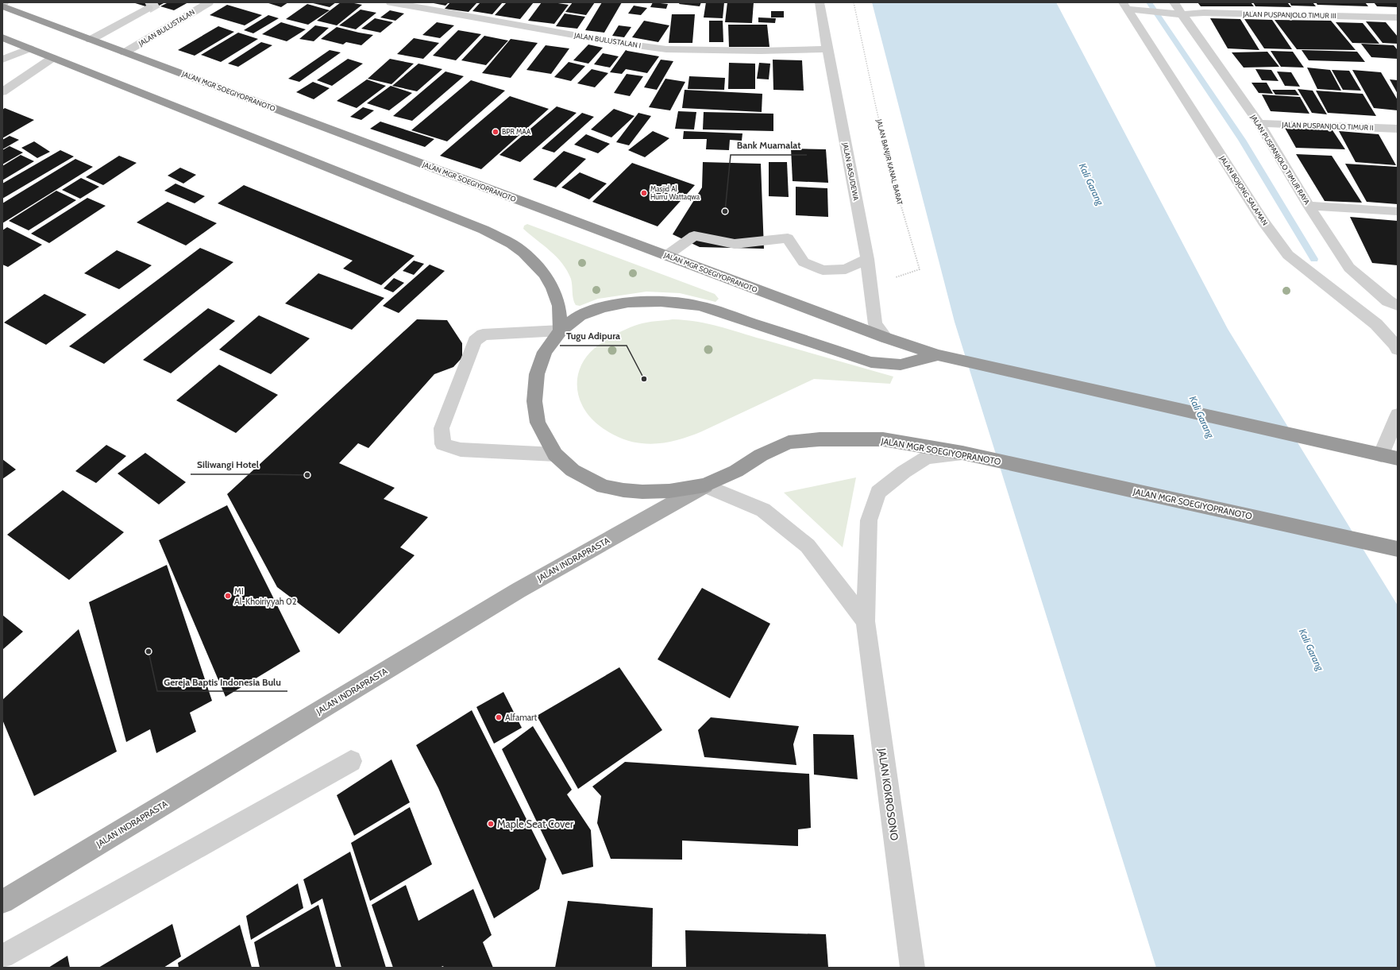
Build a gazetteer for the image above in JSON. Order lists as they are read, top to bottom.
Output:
{
  "streets": {
    "highway": ["JALAN MGR SOEGIYOPRANOTO"],
    "main road": ["JALAN INDRAPRASTA"],
    "street": [
      "JALAN PUSPANJOLO TIMUR III",
      "JALAN BULUSTALAN",
      "JALAN BULUSTALAN I",
      "JALAN PUSPANJOLO TIMUR II",
      "JALAN PUSPANJOLO TIMUR RAYA",
      "JALAN BASUDEWA",
      "JALAN BOJONG SALAMAN",
      "JALAN KOKROSONO"
    ],
    "path": ["JALAN BANJIR KANAL BARAT"]
  },
  "crossings": [
    ["JALAN PUSPANJOLO TIMUR III", "JALAN PUSPANJOLO TIMUR RAYA"],
    ["JALAN PUSPANJOLO TIMUR III", "JALAN BOJONG SALAMAN"],
    ["JALAN BULUSTALAN", "JALAN MGR SOEGIYOPRANOTO"],
    ["JALAN BULUSTALAN I", "JALAN BASUDEWA"],
    ["JALAN MGR SOEGIYOPRANOTO", "JALAN BASUDEWA"],
    ["JALAN MGR SOEGIYOPRANOTO", "JALAN INDRAPRASTA"],
    ["JALAN MGR SOEGIYOPRANOTO", "JALAN KOKROSONO"],
    ["JALAN PUSPANJOLO TIMUR II", "JALAN PUSPANJOLO TIMUR RAYA"],
    ["JALAN BANJIR KANAL BARAT", "JALAN BASUDEWA"],
    ["JALAN INDRAPRASTA", "JALAN KOKROSONO"]
  ],
  "water": ["Kali Garang"],
  "places": [
    "BPR MAA",
    "Masjid Al Hurru Wattaqwa",
    "Bank Muamalat",
    "Tugu Adipura",
    "Siliwangi Hotel",
    "MI Al-Khoiriyyah 02",
    "Gereja Baptis Indonesia Bulu",
    "Alfamart",
    "Maple Seat Cover"
  ]
}
